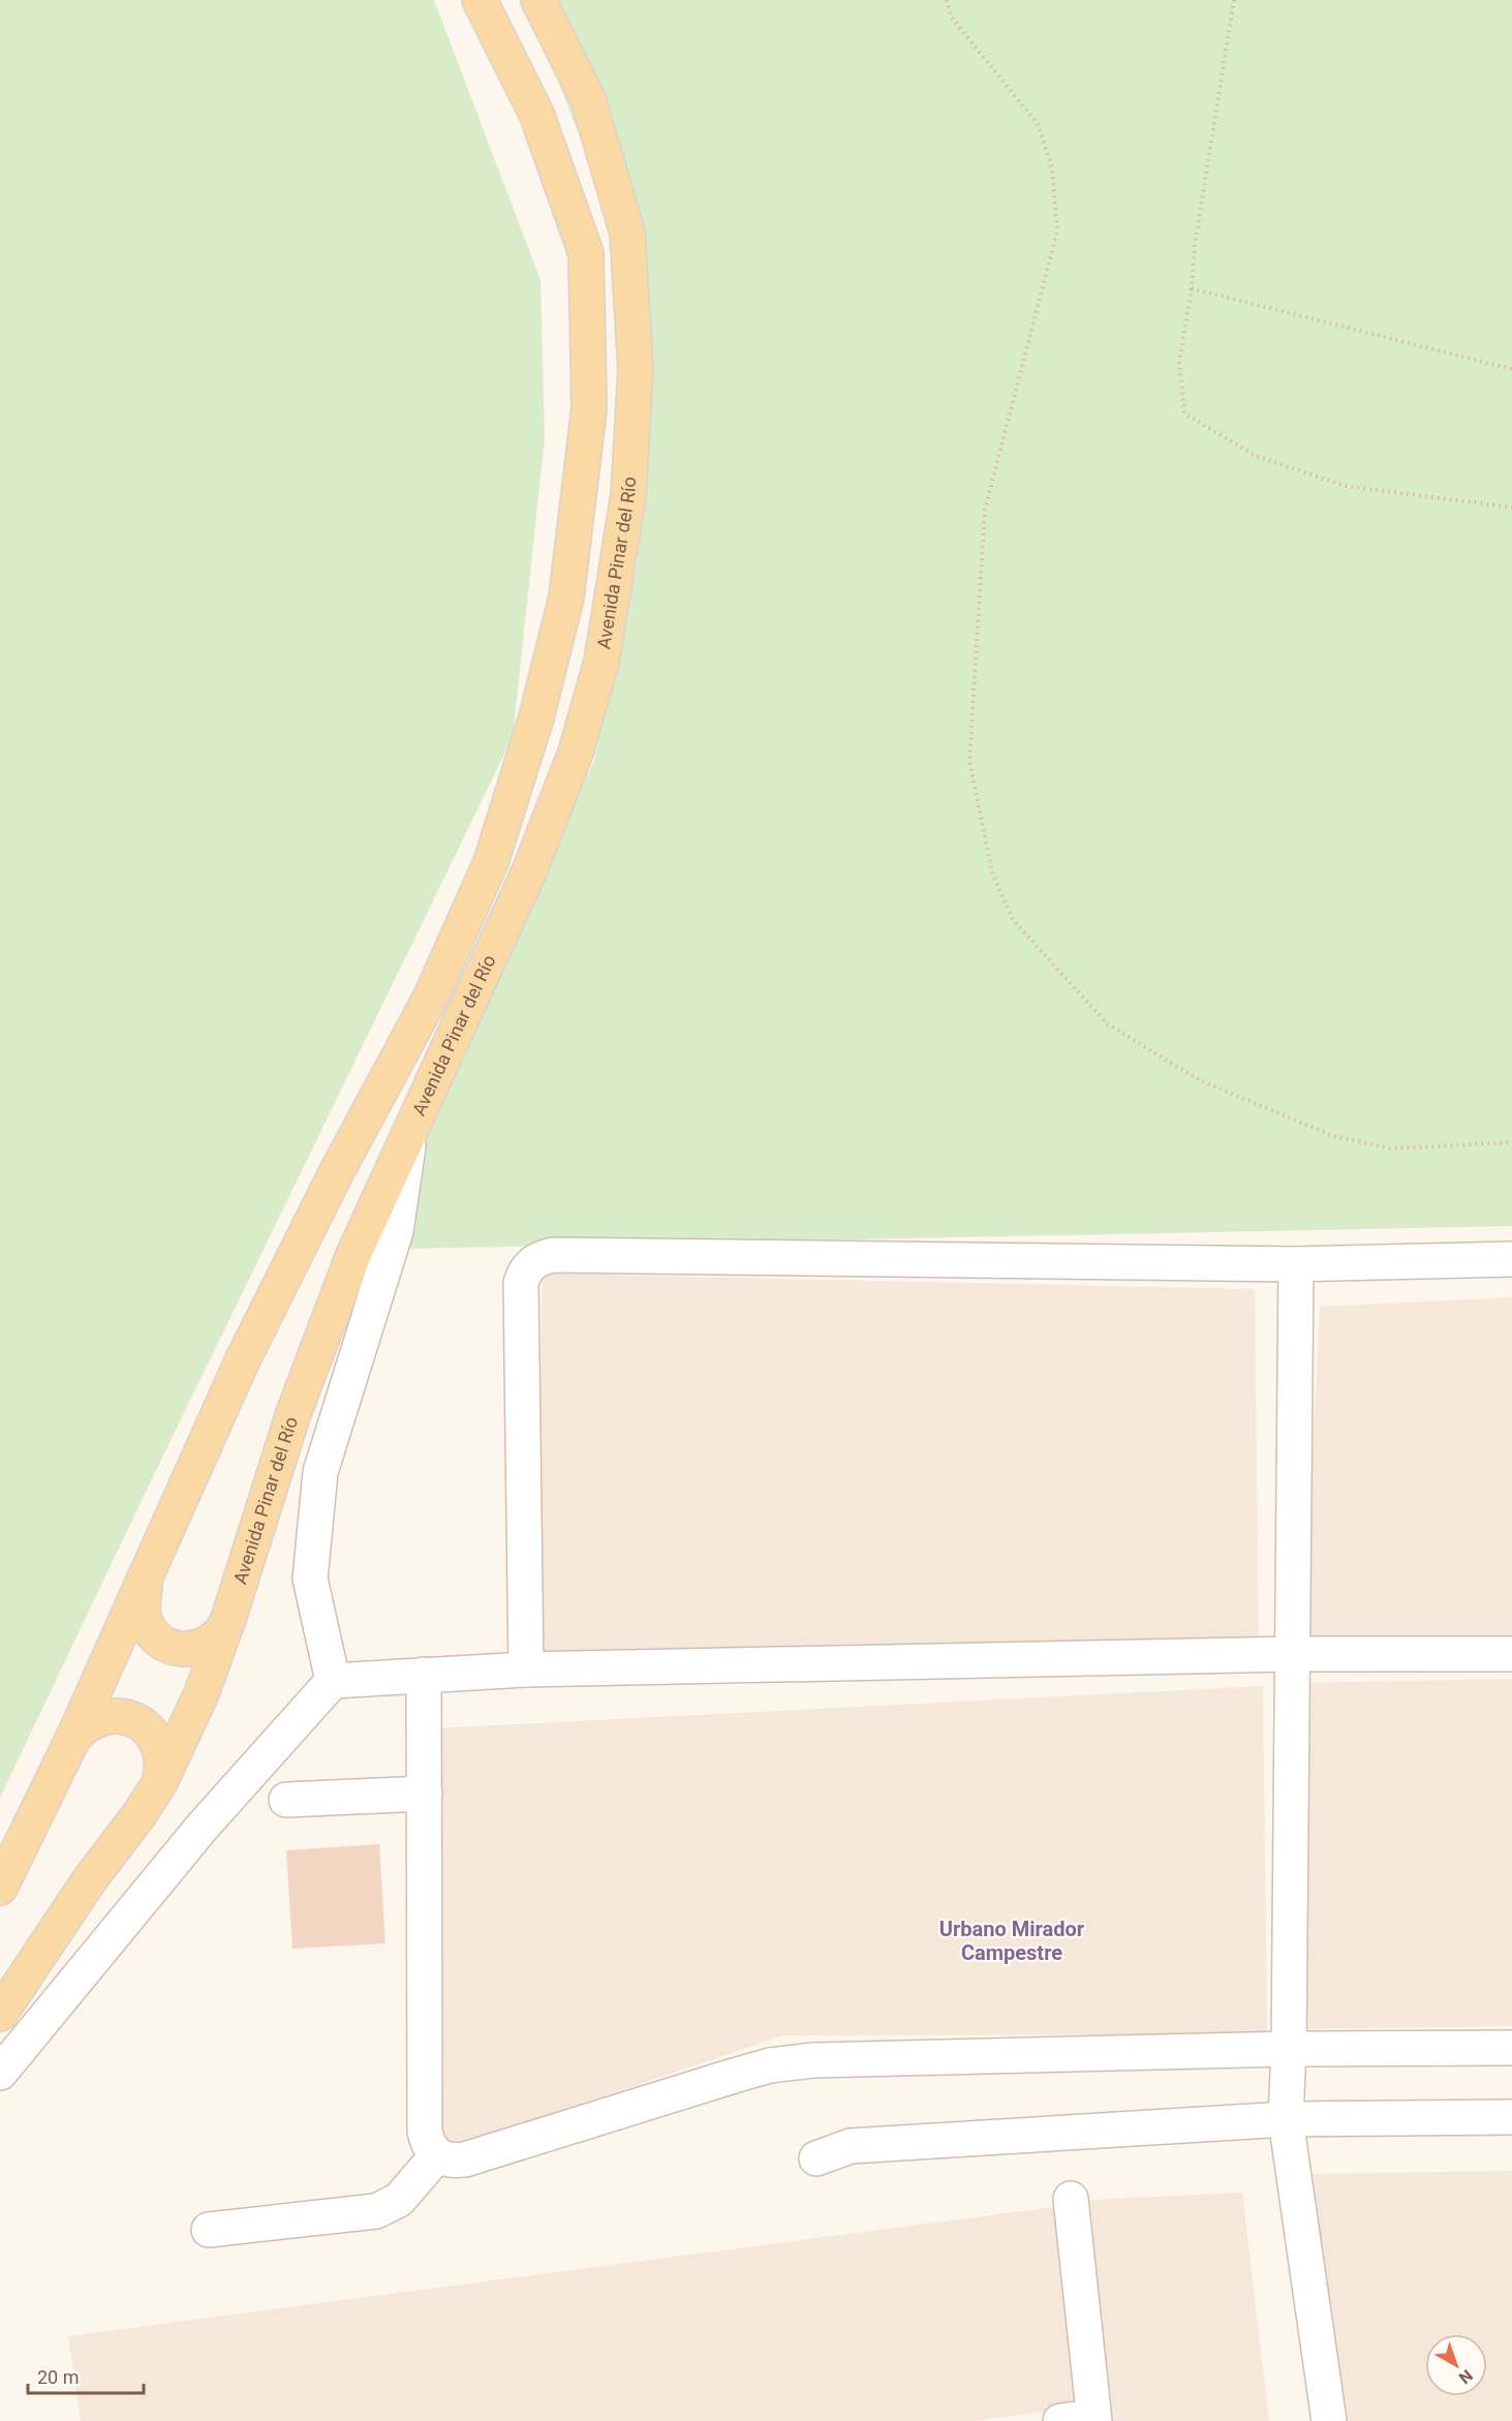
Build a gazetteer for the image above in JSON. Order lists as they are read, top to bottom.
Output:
{
  "streets": {
    "main road": ["Avenida Pinar del Río"]
  },
  "districts": ["Urbano Mirador Campestre"],
  "scale_bar": "20 m",
  "north": "bottom right"
}
